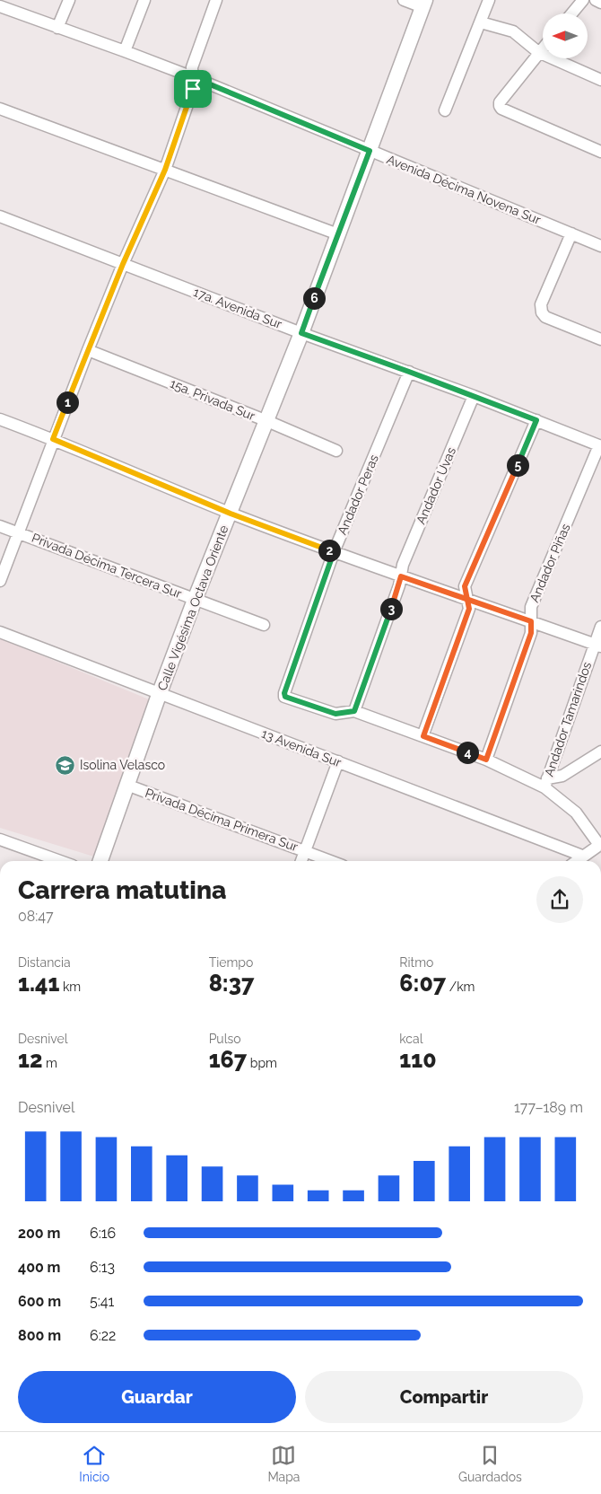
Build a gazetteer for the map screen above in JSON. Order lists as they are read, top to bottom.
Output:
{
  "streets": {
    "main road": ["Calle Vigésima Octava Oriente"],
    "street": [
      "Avenida Décima Novena Sur",
      "17a. Avenida Sur",
      "15a. Privada Sur",
      "Andador Uvas",
      "Andador Peras",
      "Andador Piñas",
      "Privada Décima Tercera Sur",
      "Andador Tamarindos",
      "13 Avenida Sur",
      "Privada Décima Primera Sur"
    ]
  },
  "crossings": [
    ["Avenida Décima Novena Sur", "Calle Vigésima Octava Oriente"],
    ["17a. Avenida Sur", "Andador Uvas"],
    ["17a. Avenida Sur", "Andador Peras"],
    ["17a. Avenida Sur", "Andador Piñas"],
    ["17a. Avenida Sur", "Calle Vigésima Octava Oriente"],
    ["15a. Privada Sur", "Calle Vigésima Octava Oriente"],
    ["Andador Uvas", "Andador Peras"],
    ["Privada Décima Tercera Sur", "Calle Vigésima Octava Oriente"],
    ["Calle Vigésima Octava Oriente", "13 Avenida Sur"],
    ["Calle Vigésima Octava Oriente", "Privada Décima Primera Sur"]
  ],
  "places": {
    "school or university": ["Isolina Velasco"]
  },
  "north": "left",
  "page": {
    "pins": [
      "6",
      "1",
      "5",
      "2",
      "3",
      "4"
    ],
    "heading": ["Carrera matutina", "08:47"],
    "stats": [
      ["Distancia", "1.41 km"],
      ["Tiempo", "8:37"],
      ["Ritmo", "6:07 /km"],
      ["Desnivel", "12 m"],
      ["Pulso", "167 bpm"],
      ["kcal", "110"]
    ],
    "chart": ["Desnivel", "177–189 m"],
    "list": [
      {
        "name": "200 m",
        "note": "6:16"
      },
      {
        "name": "400 m",
        "note": "6:13"
      },
      {
        "name": "600 m",
        "note": "5:41"
      },
      {
        "name": "800 m",
        "note": "6:22"
      }
    ],
    "buttons": ["Guardar", "Compartir"],
    "tabs": ["Inicio", "Mapa", "Guardados"]
  }
}
